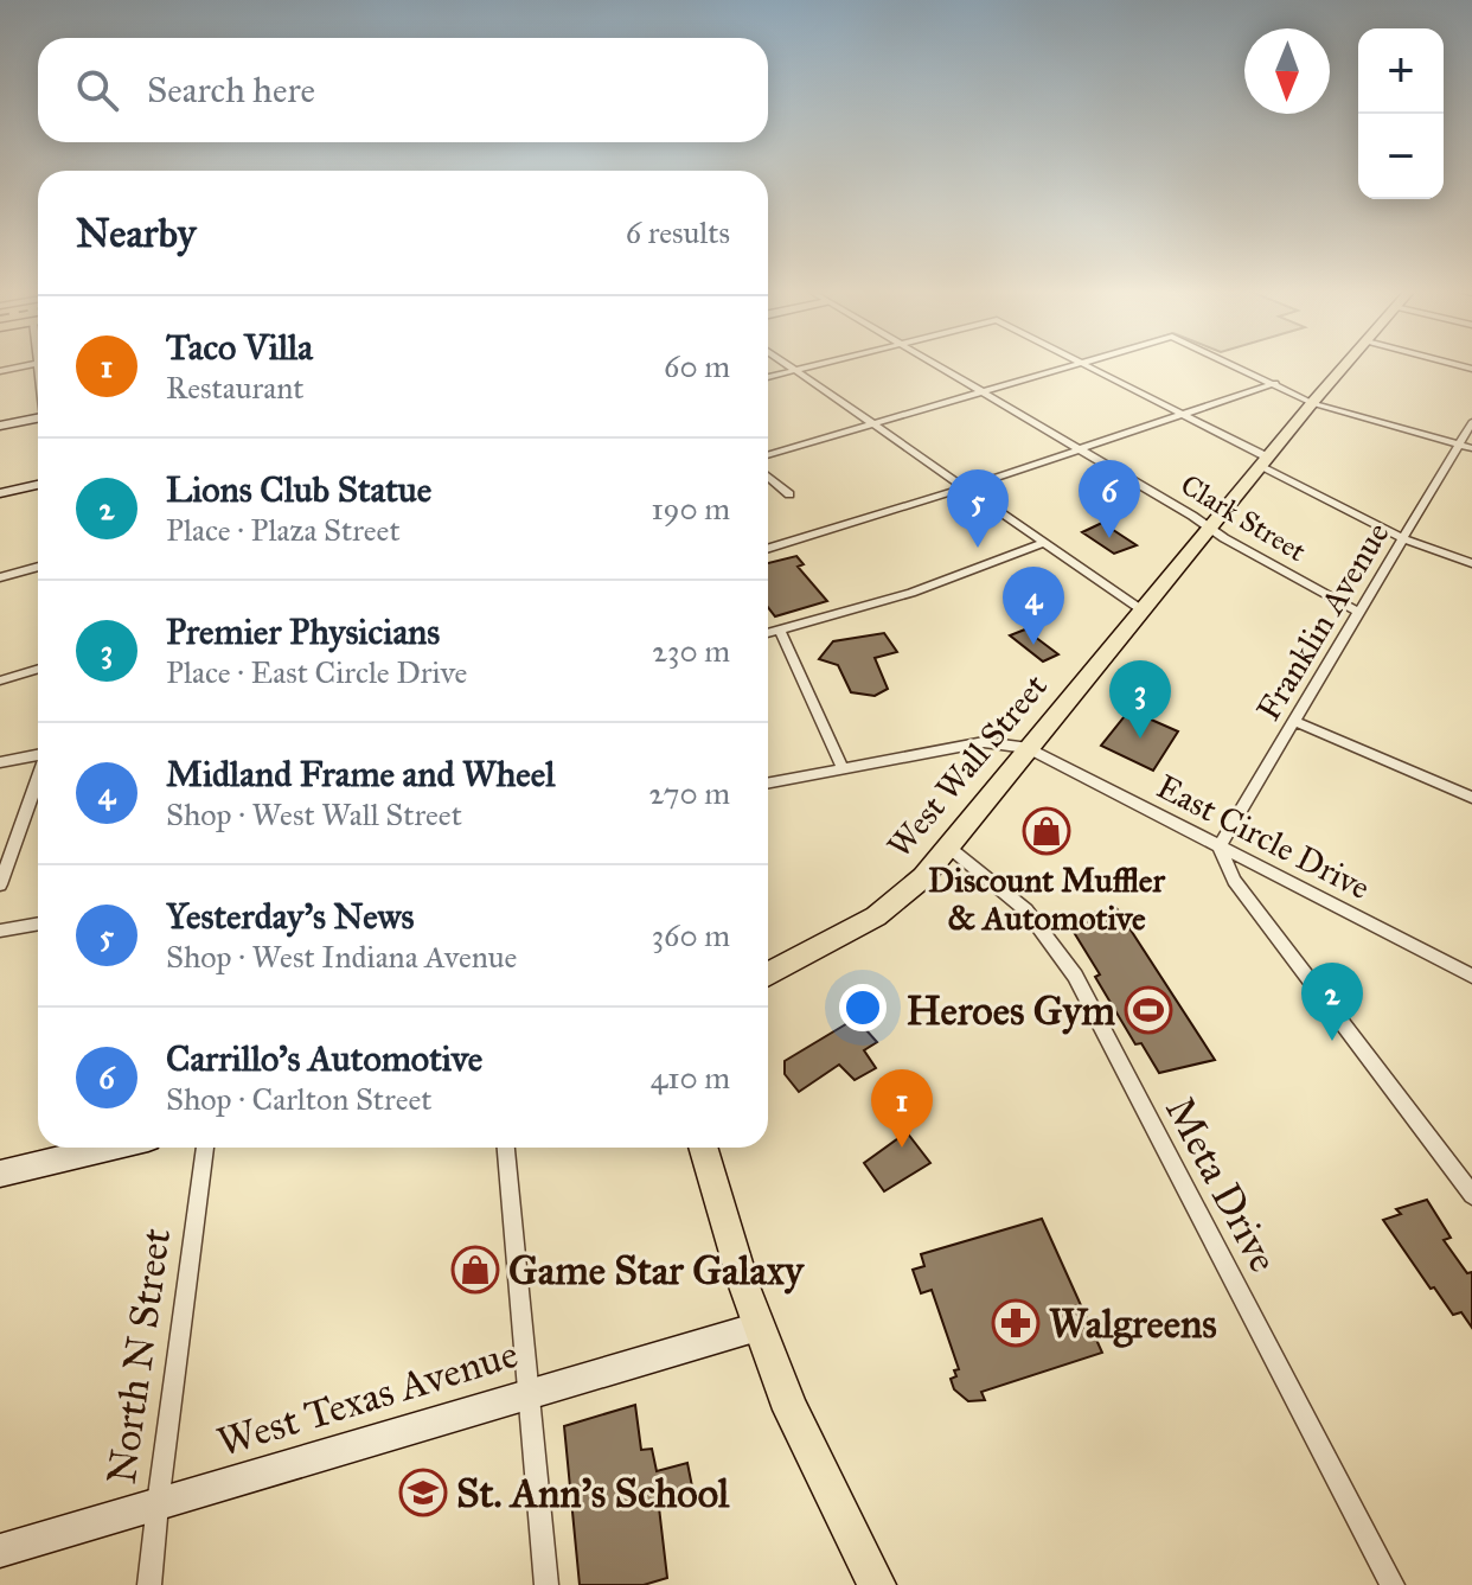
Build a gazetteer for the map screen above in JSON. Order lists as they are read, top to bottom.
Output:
{
  "streets": {
    "main road": ["West Wall Street"],
    "street": [
      "Clark Street",
      "Franklin Avenue",
      "East Circle Drive",
      "Meta Drive",
      "North N Street",
      "West Texas Avenue"
    ]
  },
  "crossings": [
    ["Clark Street", "Franklin Avenue"],
    ["Clark Street", "West Wall Street"],
    ["Franklin Avenue", "East Circle Drive"],
    ["West Wall Street", "East Circle Drive"],
    ["West Wall Street", "Meta Drive"],
    ["North N Street", "West Texas Avenue"]
  ],
  "places": {
    "shop": ["Discount Muffler & Automotive", "Game Star Galaxy"],
    "sports": ["Heroes Gym"],
    "pharmacy": ["Walgreens"],
    "school or university": ["St. Ann's School"]
  },
  "north": "bottom",
  "page": {
    "map_buttons": ["+", "−"],
    "search": "Search here",
    "heading": ["Nearby", "6 results"],
    "list": [
      {
        "mark": "1",
        "name": "Taco Villa",
        "note": "Restaurant",
        "value": "60 m"
      },
      {
        "mark": "2",
        "name": "Lions Club Statue",
        "note": "Place · Plaza Street",
        "value": "190 m"
      },
      {
        "mark": "3",
        "name": "Premier Physicians",
        "note": "Place · East Circle Drive",
        "value": "230 m"
      },
      {
        "mark": "4",
        "name": "Midland Frame and Wheel",
        "note": "Shop · West Wall Street",
        "value": "270 m"
      },
      {
        "mark": "5",
        "name": "Yesterday's News",
        "note": "Shop · West Indiana Avenue",
        "value": "360 m"
      },
      {
        "mark": "6",
        "name": "Carrillo's Automotive",
        "note": "Shop · Carlton Street",
        "value": "410 m"
      }
    ],
    "pins": [
      "6",
      "5",
      "4",
      "3",
      "2",
      "1"
    ]
  }
}
